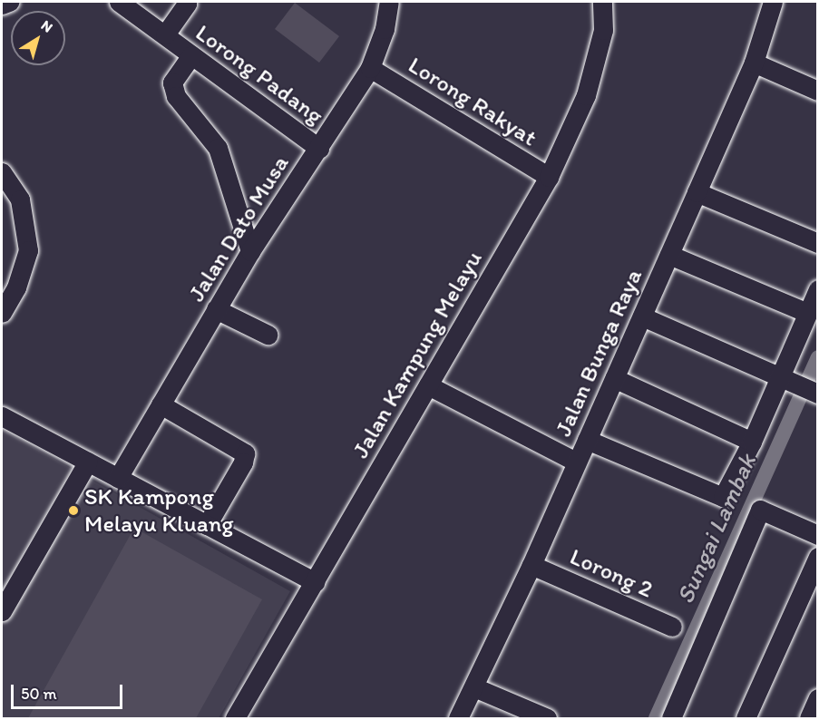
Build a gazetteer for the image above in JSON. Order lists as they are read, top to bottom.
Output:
{
  "streets": {
    "street": [
      "Lorong Padang",
      "Lorong Rakyat",
      "Jalan Dato Musa",
      "Jalan Bunga Raya",
      "Jalan Kampung Melayu",
      "Lorong 2"
    ]
  },
  "crossings": [
    ["Lorong Padang", "Jalan Dato Musa"],
    ["Lorong Rakyat", "Jalan Dato Musa"],
    ["Lorong Rakyat", "Jalan Kampung Melayu"],
    ["Jalan Bunga Raya", "Lorong 2"]
  ],
  "water": ["Sungai Lambak"],
  "places": ["SK Kampong Melayu Kluang"],
  "scale_bar": "50 m",
  "north": "top right"
}
